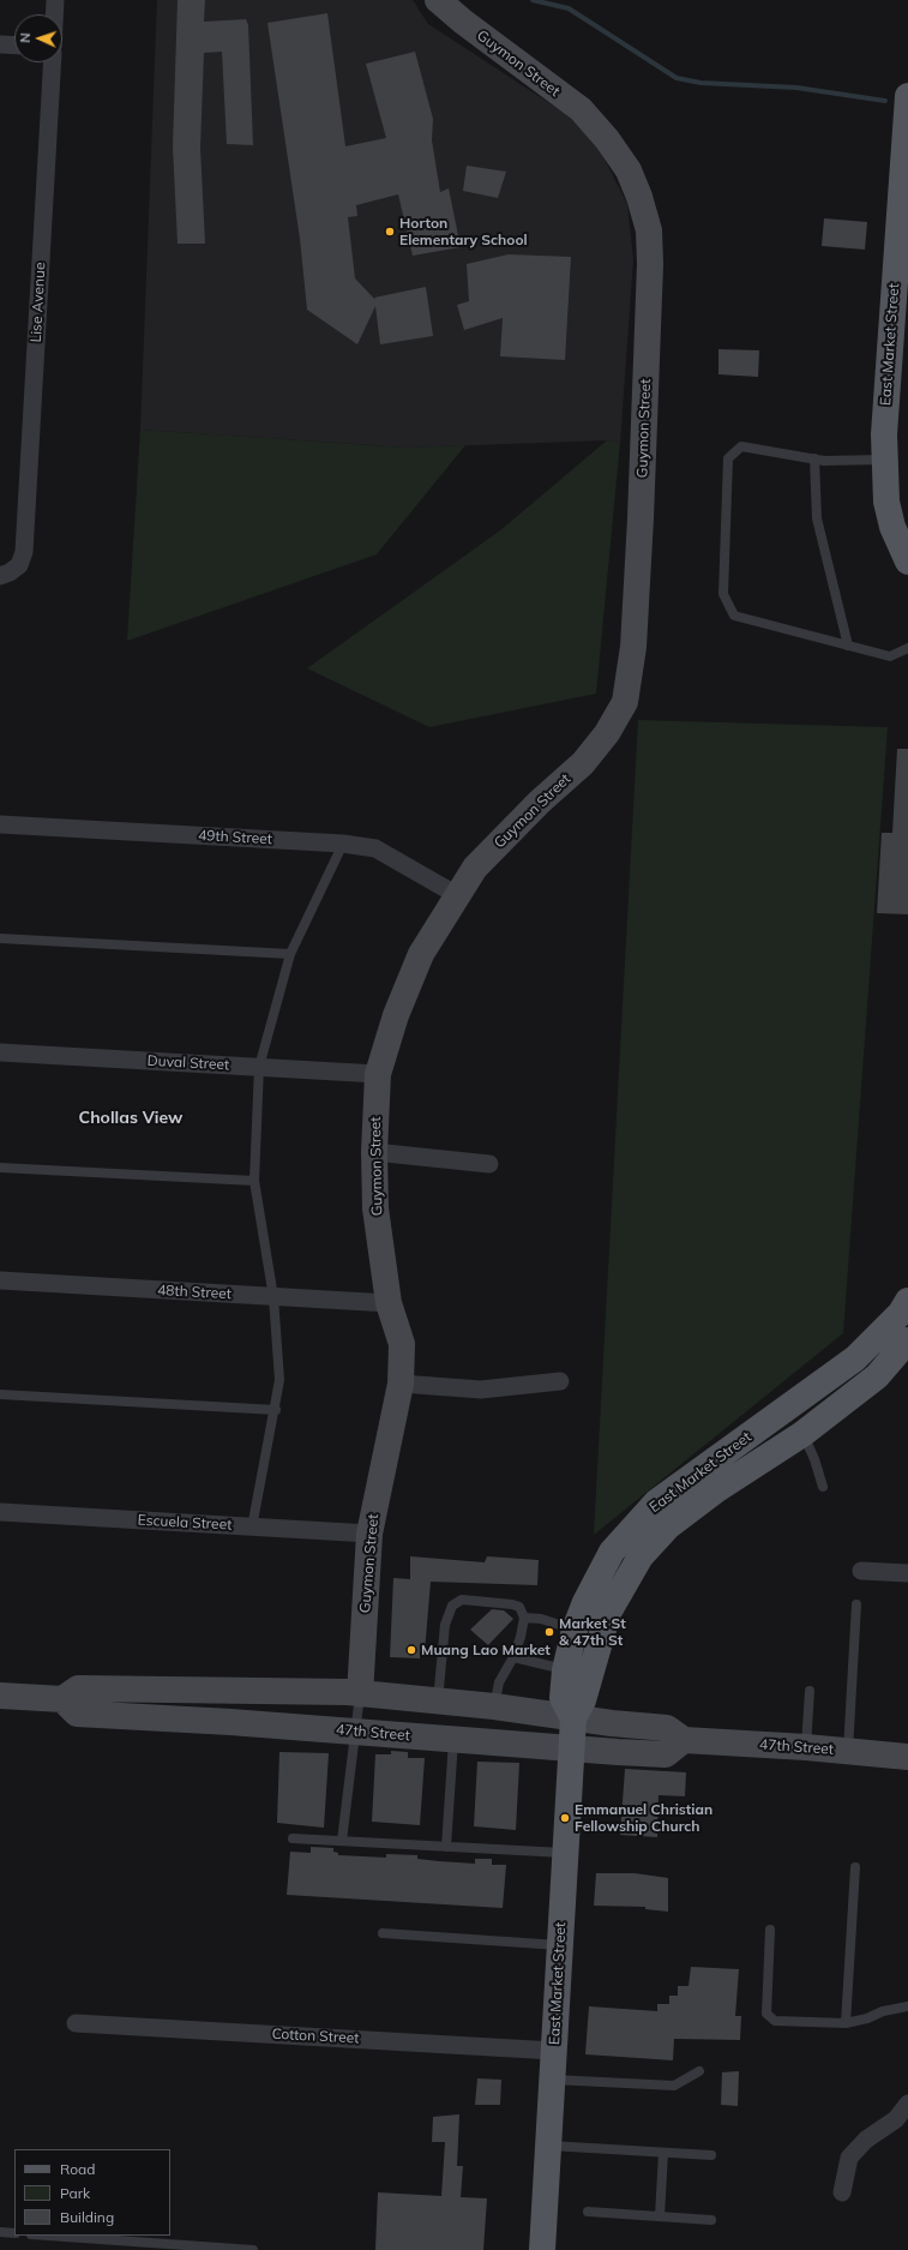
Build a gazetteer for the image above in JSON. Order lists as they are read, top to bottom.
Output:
{
  "streets": {
    "main road": ["East Market Street"],
    "street": [
      "Guymon Street",
      "Lise Avenue",
      "49th Street",
      "Duval Street",
      "48th Street",
      "Escuela Street",
      "47th Street",
      "Cotton Street"
    ]
  },
  "crossings": [
    ["Guymon Street", "49th Street"],
    ["Guymon Street", "Duval Street"],
    ["Guymon Street", "48th Street"],
    ["Guymon Street", "Escuela Street"],
    ["Guymon Street", "47th Street"],
    ["East Market Street", "47th Street"],
    ["East Market Street", "Cotton Street"]
  ],
  "districts": ["Chollas View"],
  "places": [
    "Horton Elementary School",
    "Market St & 47th St",
    "Muang Lao Market",
    "Emmanuel Christian Fellowship Church"
  ],
  "legend": ["Road", "Park", "Building"],
  "north": "left"
}
